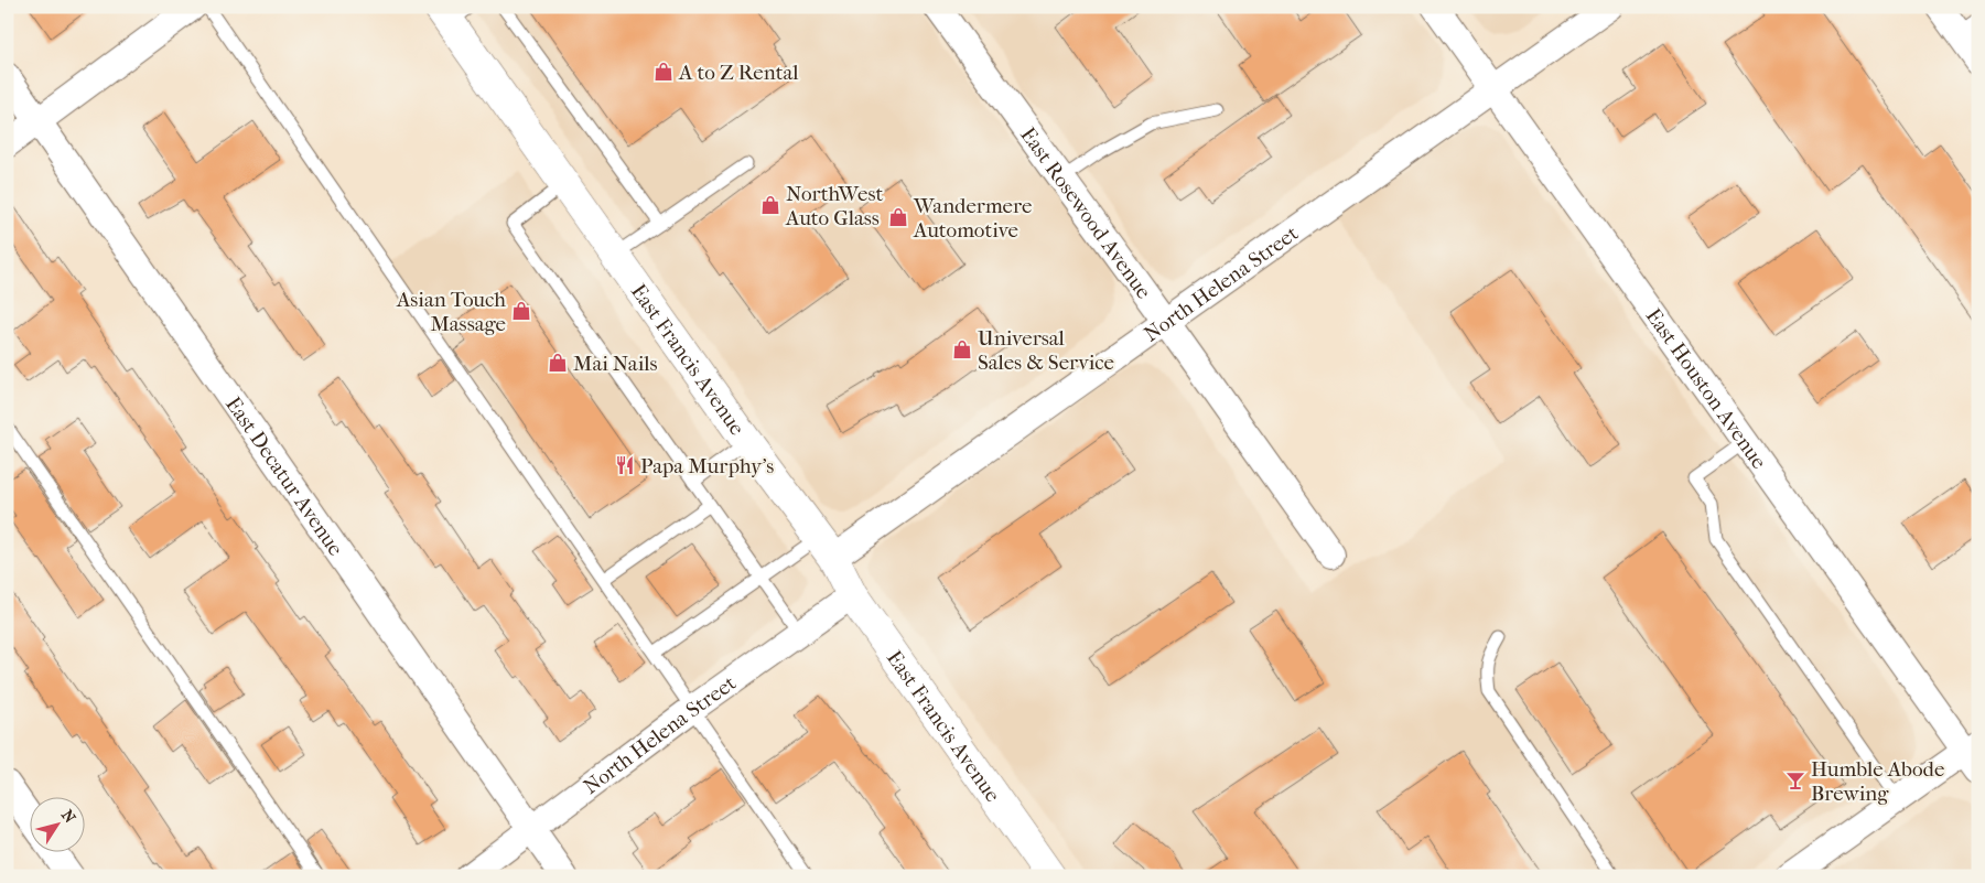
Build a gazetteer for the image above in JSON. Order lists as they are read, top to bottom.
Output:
{
  "streets": {
    "main road": ["East Francis Avenue"],
    "street": [
      "East Rosewood Avenue",
      "North Helena Street",
      "East Houston Avenue",
      "East Decatur Avenue"
    ]
  },
  "crossings": [
    ["East Rosewood Avenue", "North Helena Street"],
    ["North Helena Street", "East Francis Avenue"],
    ["North Helena Street", "East Houston Avenue"],
    ["North Helena Street", "East Decatur Avenue"]
  ],
  "places": {
    "shop": [
      "A to Z Rental",
      "NorthWest Auto Glass",
      "Wandermere Automotive",
      "Asian Touch Massage",
      "Universal Sales & Service",
      "Mai Nails"
    ],
    "restaurant": ["Papa Murphy's"],
    "bar": ["Humble Abode Brewing"]
  },
  "north": "top right"
}
